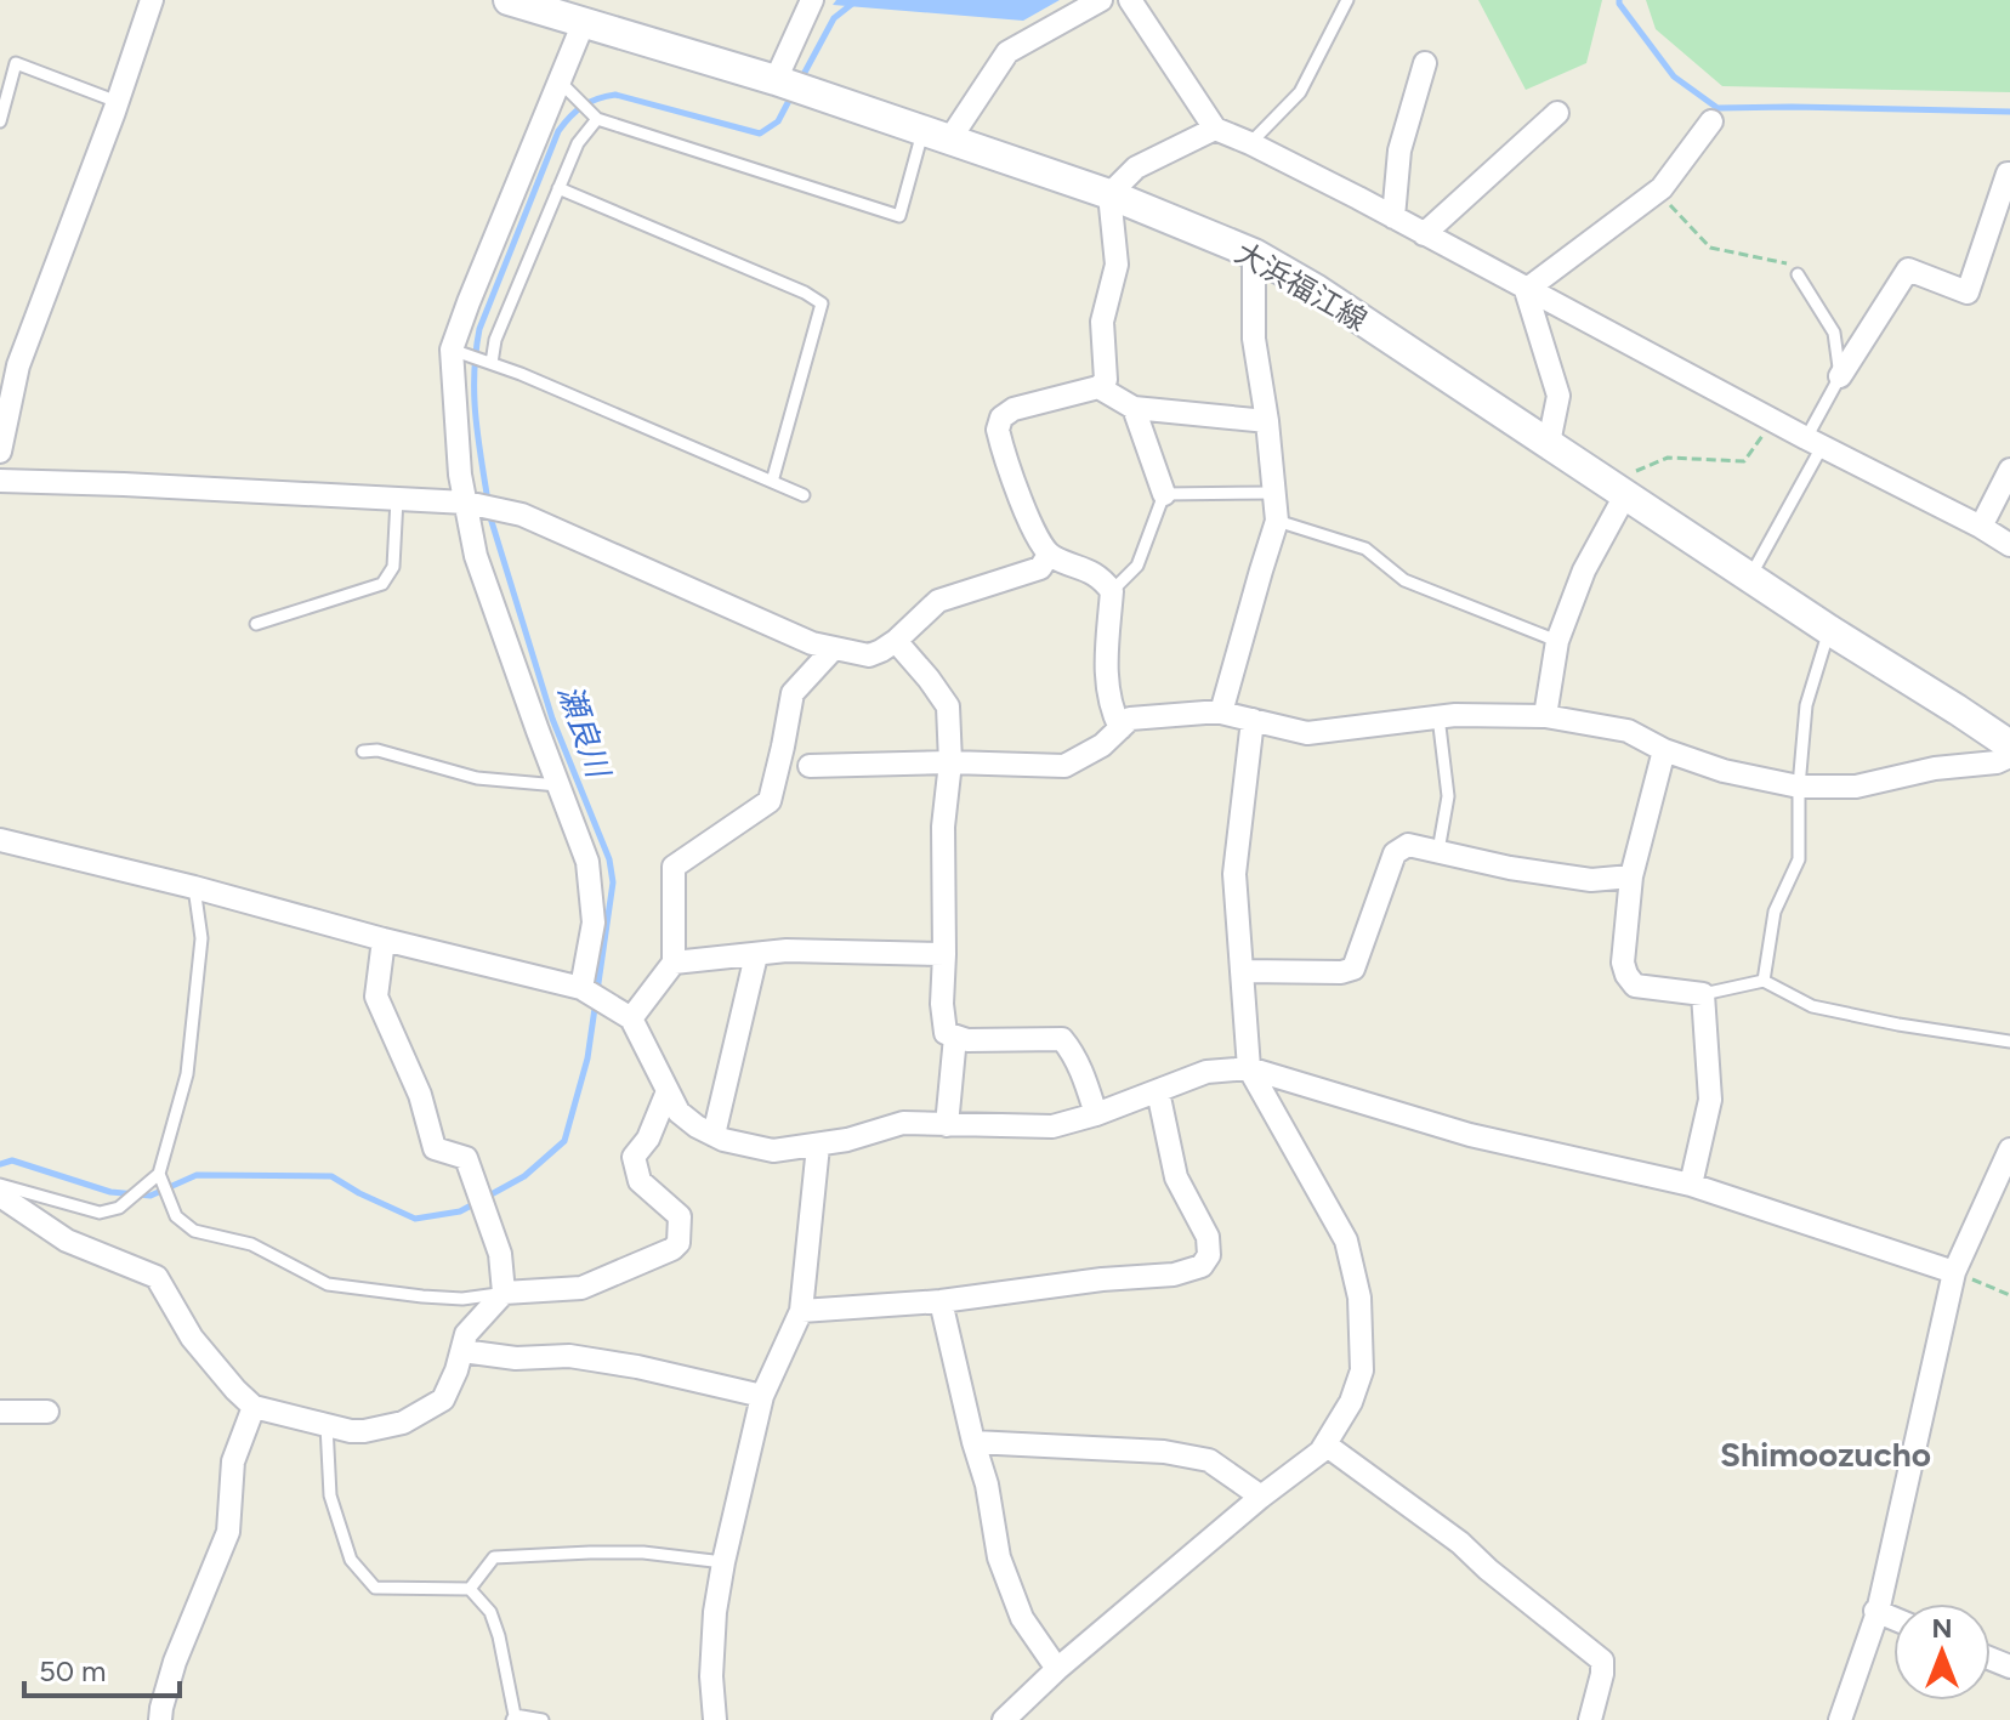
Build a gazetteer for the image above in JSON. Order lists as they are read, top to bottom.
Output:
{
  "streets": {
    "main road": ["大浜福江線"]
  },
  "districts": ["Shimoozucho"],
  "water": ["瀬良川"],
  "scale_bar": "50 m",
  "north": "top"
}
